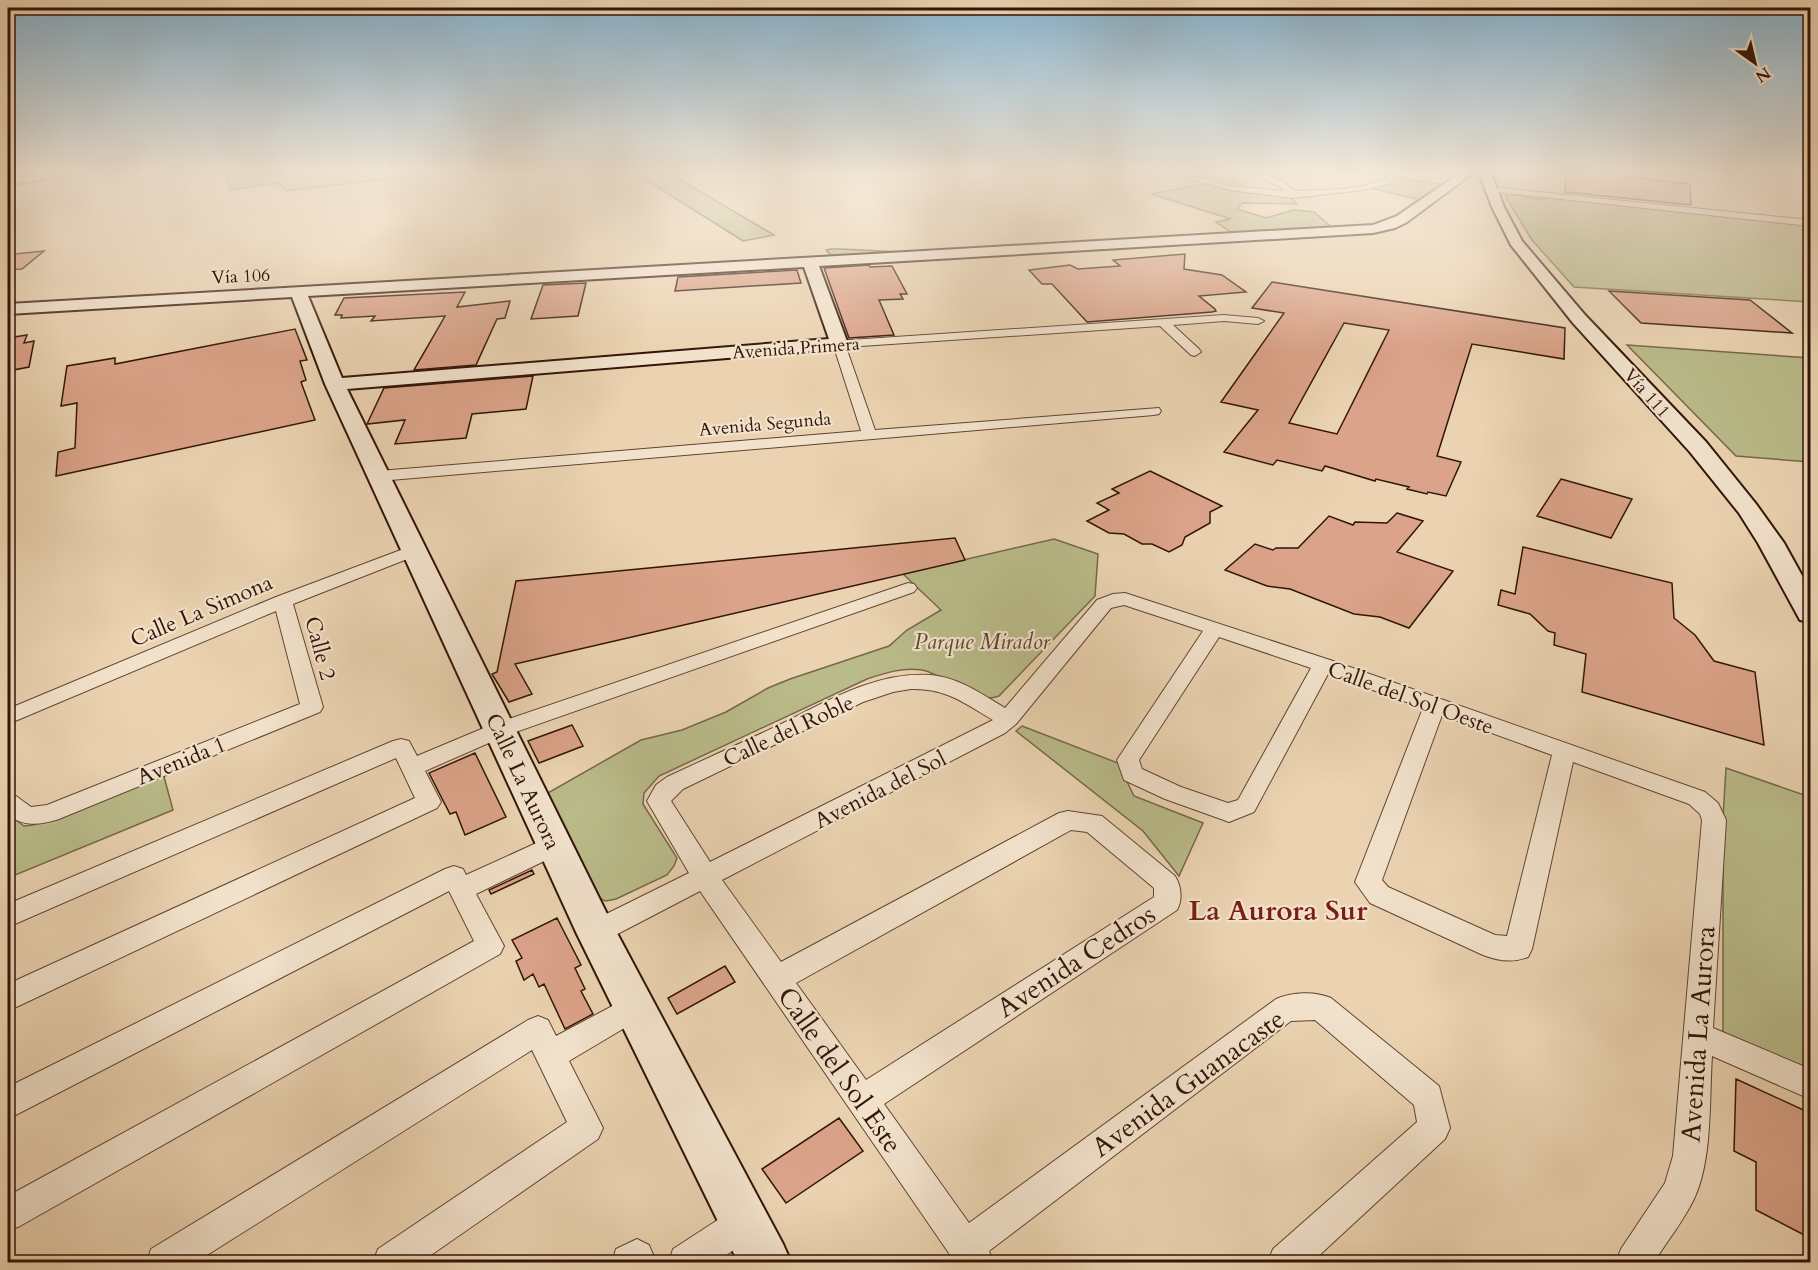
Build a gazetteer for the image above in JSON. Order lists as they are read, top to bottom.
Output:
{
  "streets": {
    "main road": [
      "Vía 106",
      "Avenida Primera",
      "Vía 111",
      "Calle La Aurora"
    ],
    "street": [
      "Avenida Segunda",
      "Calle La Simona",
      "Calle 2",
      "Calle del Sol Oeste",
      "Calle del Roble",
      "Avenida 1",
      "Avenida del Sol",
      "Avenida Cedros",
      "Avenida La Aurora",
      "Calle del Sol Este",
      "Avenida Guanacaste"
    ]
  },
  "crossings": [
    ["Vía 106", "Calle La Aurora"],
    ["Avenida Primera", "Calle La Aurora"],
    ["Avenida Segunda", "Calle La Aurora"],
    ["Calle La Simona", "Calle 2"],
    ["Calle La Simona", "Calle La Aurora"],
    ["Calle 2", "Avenida 1"],
    ["Calle del Sol Oeste", "Avenida del Sol"],
    ["Calle del Sol Oeste", "Avenida La Aurora"],
    ["Calle del Roble", "Avenida del Sol"],
    ["Calle del Roble", "Calle del Sol Este"],
    ["Calle La Aurora", "Avenida del Sol"],
    ["Avenida del Sol", "Calle del Sol Este"],
    ["Avenida Cedros", "Calle del Sol Este"],
    ["Calle del Sol Este", "Avenida Guanacaste"]
  ],
  "districts": ["La Aurora Sur"],
  "parks": ["Parque Mirador"],
  "north": "bottom right"
}
